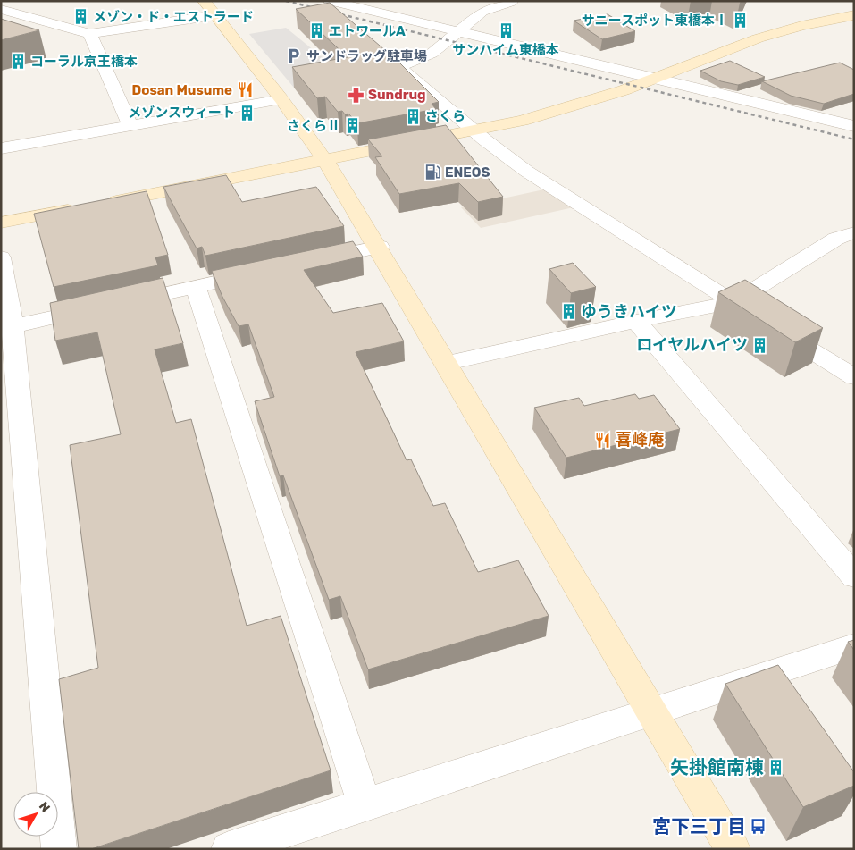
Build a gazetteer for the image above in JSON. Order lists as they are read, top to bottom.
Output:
{
  "places": {
    "building": [
      "メゾン・ド・エストラード",
      "サニースポット東橋本Ⅰ",
      "エトワールA",
      "サンハイム東橋本",
      "コーラル京王橋本",
      "メゾンスウィート",
      "さくら",
      "さくらⅡ",
      "ゆうきハイツ",
      "ロイヤルハイツ",
      "矢掛館南棟"
    ],
    "parking": ["サンドラッグ駐車場"],
    "restaurant": ["Dosan Musume", "喜峰庵"],
    "pharmacy": ["Sundrug"],
    "fuel station": ["ENEOS"],
    "bus stop": ["宮下三丁目"]
  },
  "north": "top right"
}
